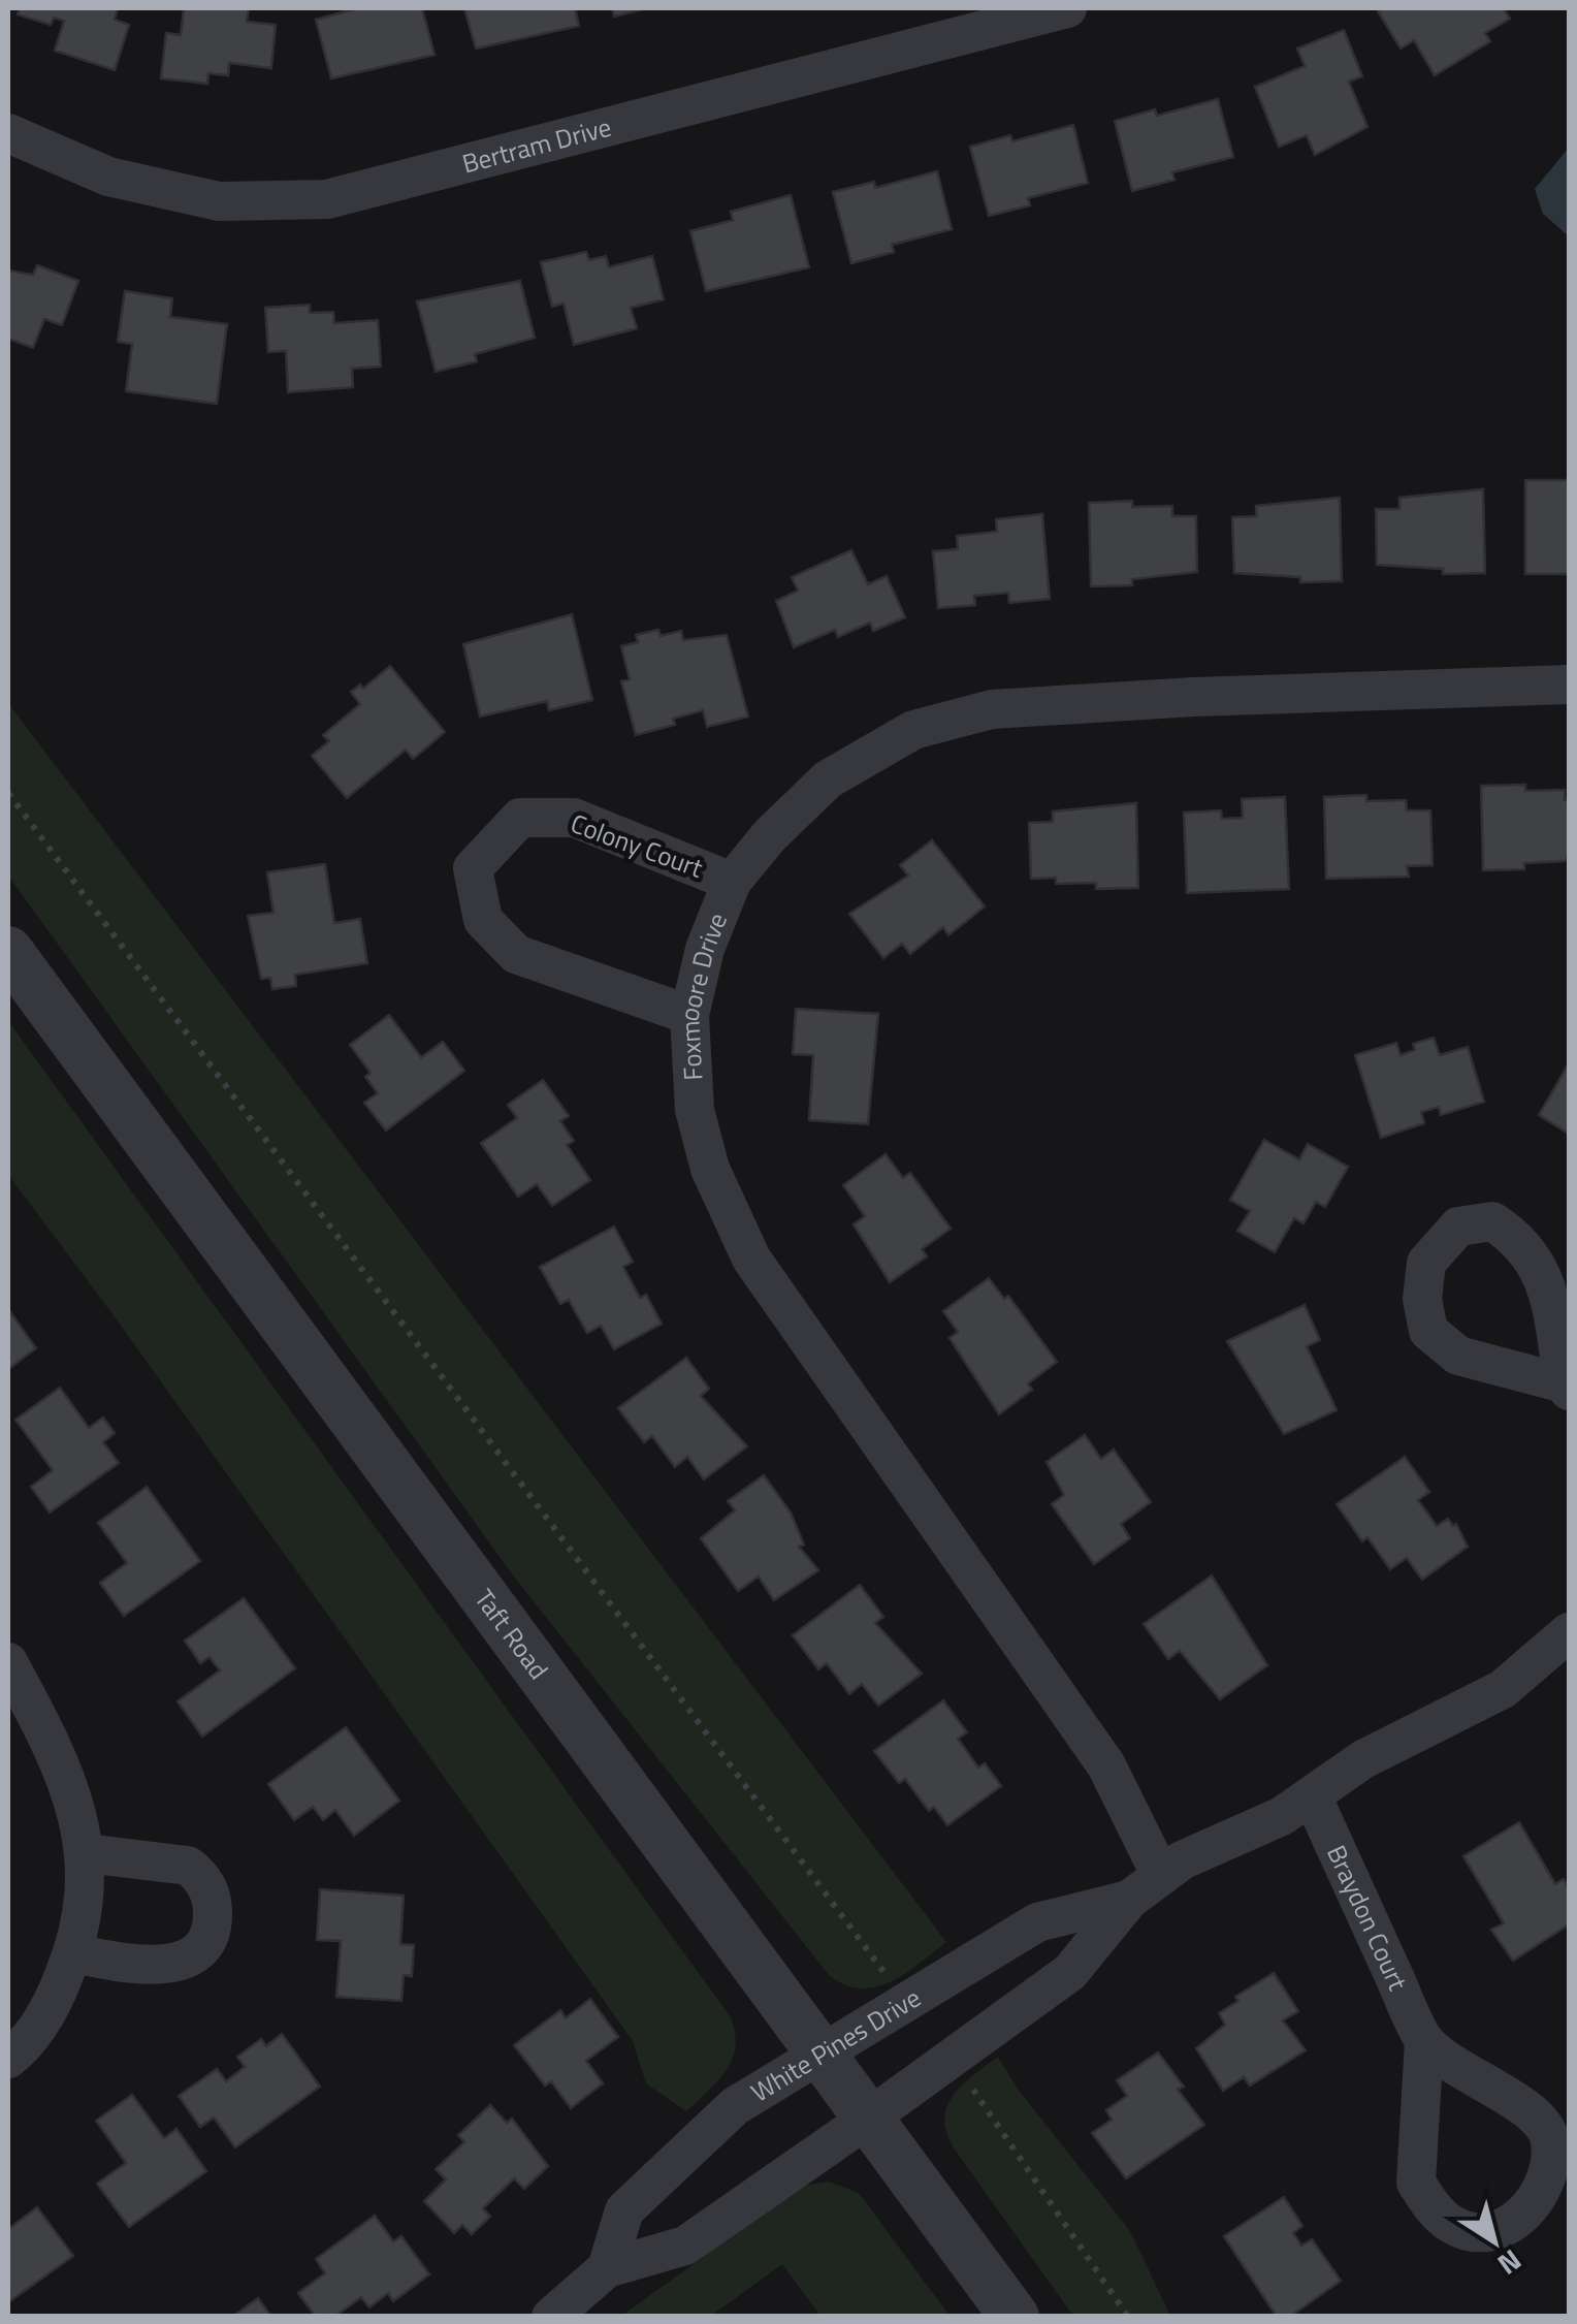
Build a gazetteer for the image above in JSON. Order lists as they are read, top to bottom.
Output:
{
  "streets": {
    "street": [
      "Bertram Drive",
      "Colony Court",
      "Foxmoore Drive",
      "Taft Road",
      "Braydon Court",
      "White Pines Drive"
    ]
  },
  "crossings": [
    ["Colony Court", "Foxmoore Drive"],
    ["Foxmoore Drive", "White Pines Drive"],
    ["Taft Road", "White Pines Drive"],
    ["Braydon Court", "White Pines Drive"]
  ],
  "north": "bottom right"
}
